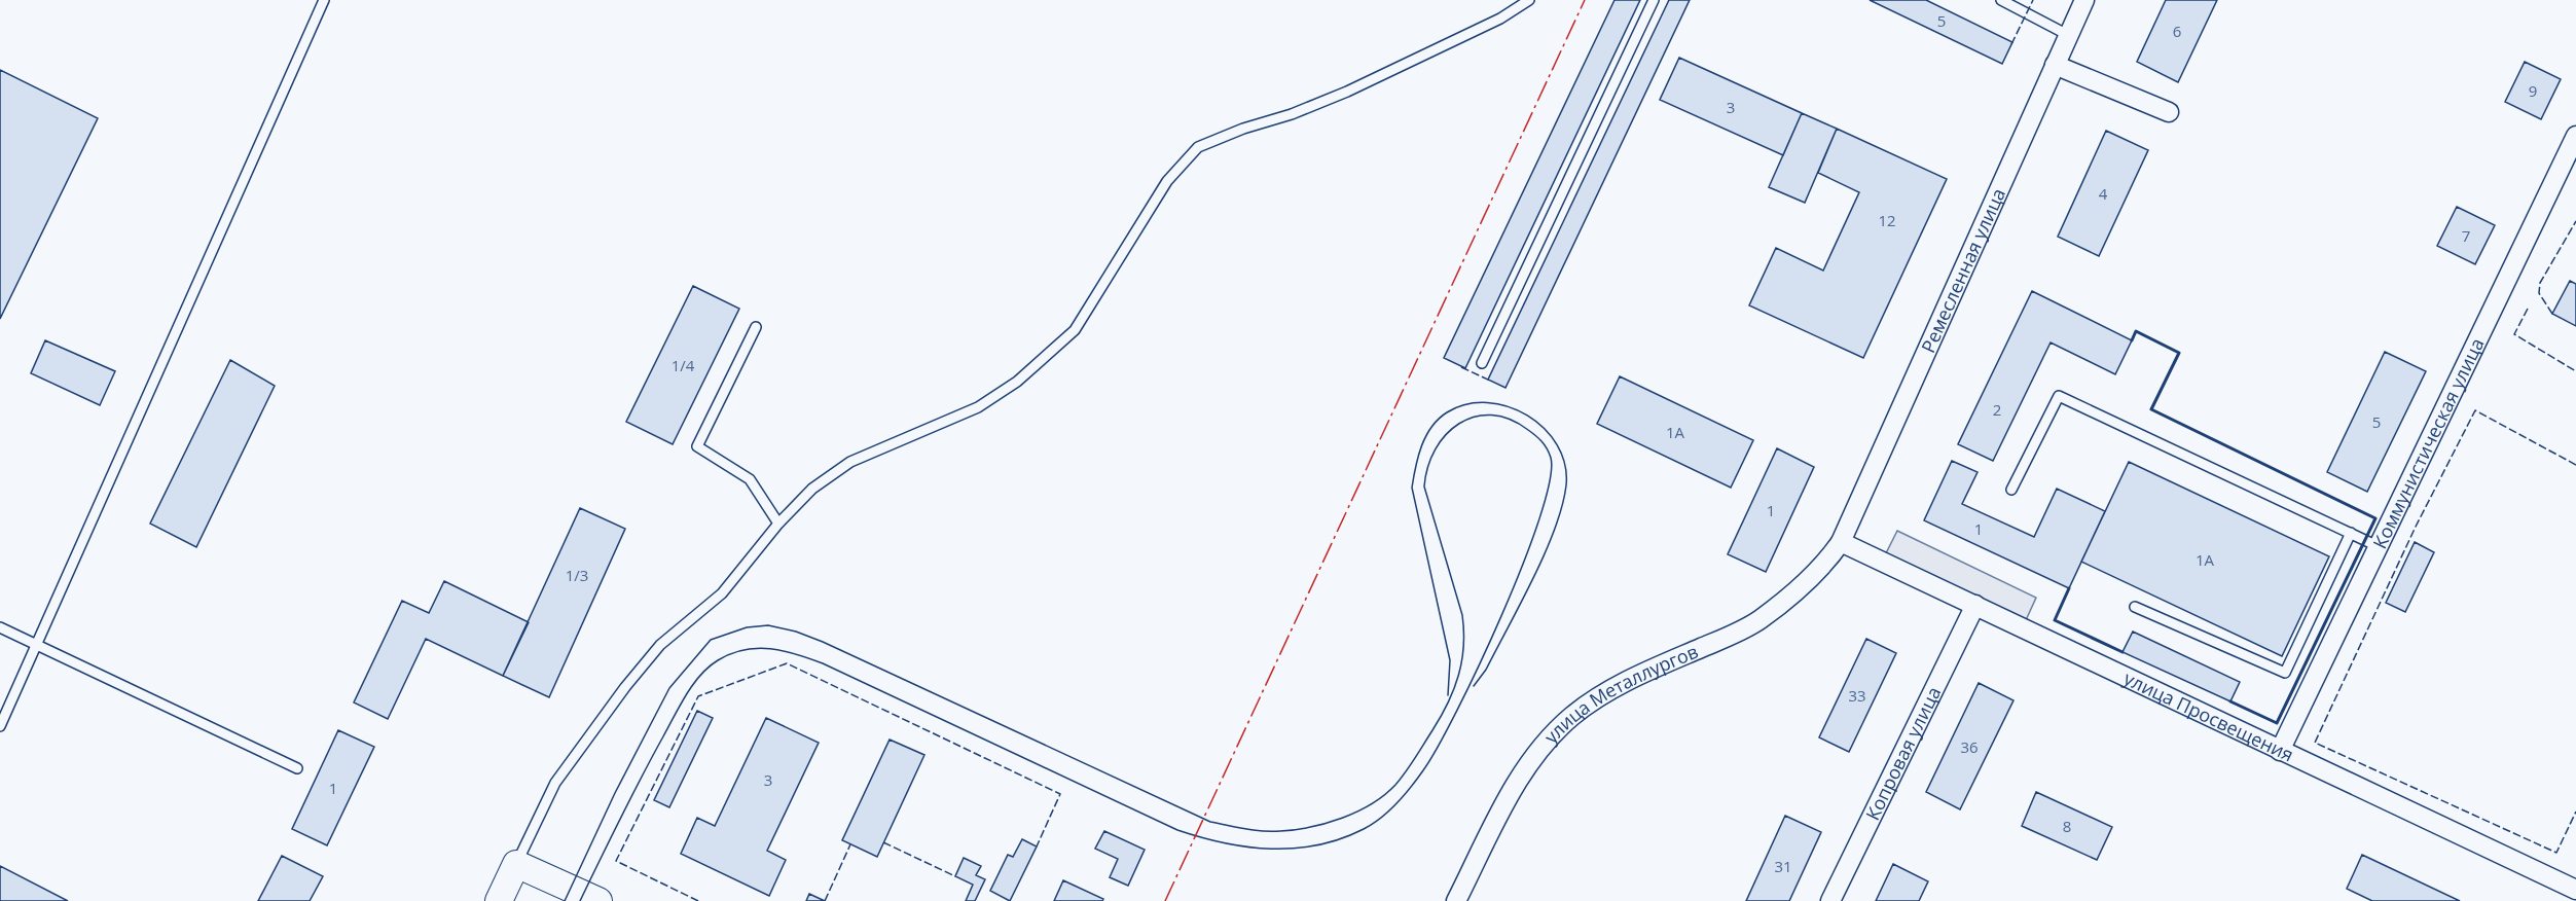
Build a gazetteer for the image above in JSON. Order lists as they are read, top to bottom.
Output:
{
  "streets": {
    "street": [
      "Ремесленная улица",
      "Коммунистическая улица",
      "улица Металлургов",
      "улица Просвещения",
      "Копровая улица"
    ]
  },
  "crossings": [
    ["Ремесленная улица", "улица Металлургов"],
    ["Ремесленная улица", "улица Просвещения"],
    ["Коммунистическая улица", "улица Просвещения"],
    ["улица Металлургов", "улица Просвещения"],
    ["улица Просвещения", "Копровая улица"]
  ],
  "house_numbers": [
    "5",
    "6",
    "9",
    "3",
    "4",
    "12",
    "7",
    "1/4",
    "2",
    "5",
    "1А",
    "1",
    "1",
    "1А",
    "1/3",
    "33",
    "36",
    "3",
    "1",
    "8",
    "31"
  ]
}
